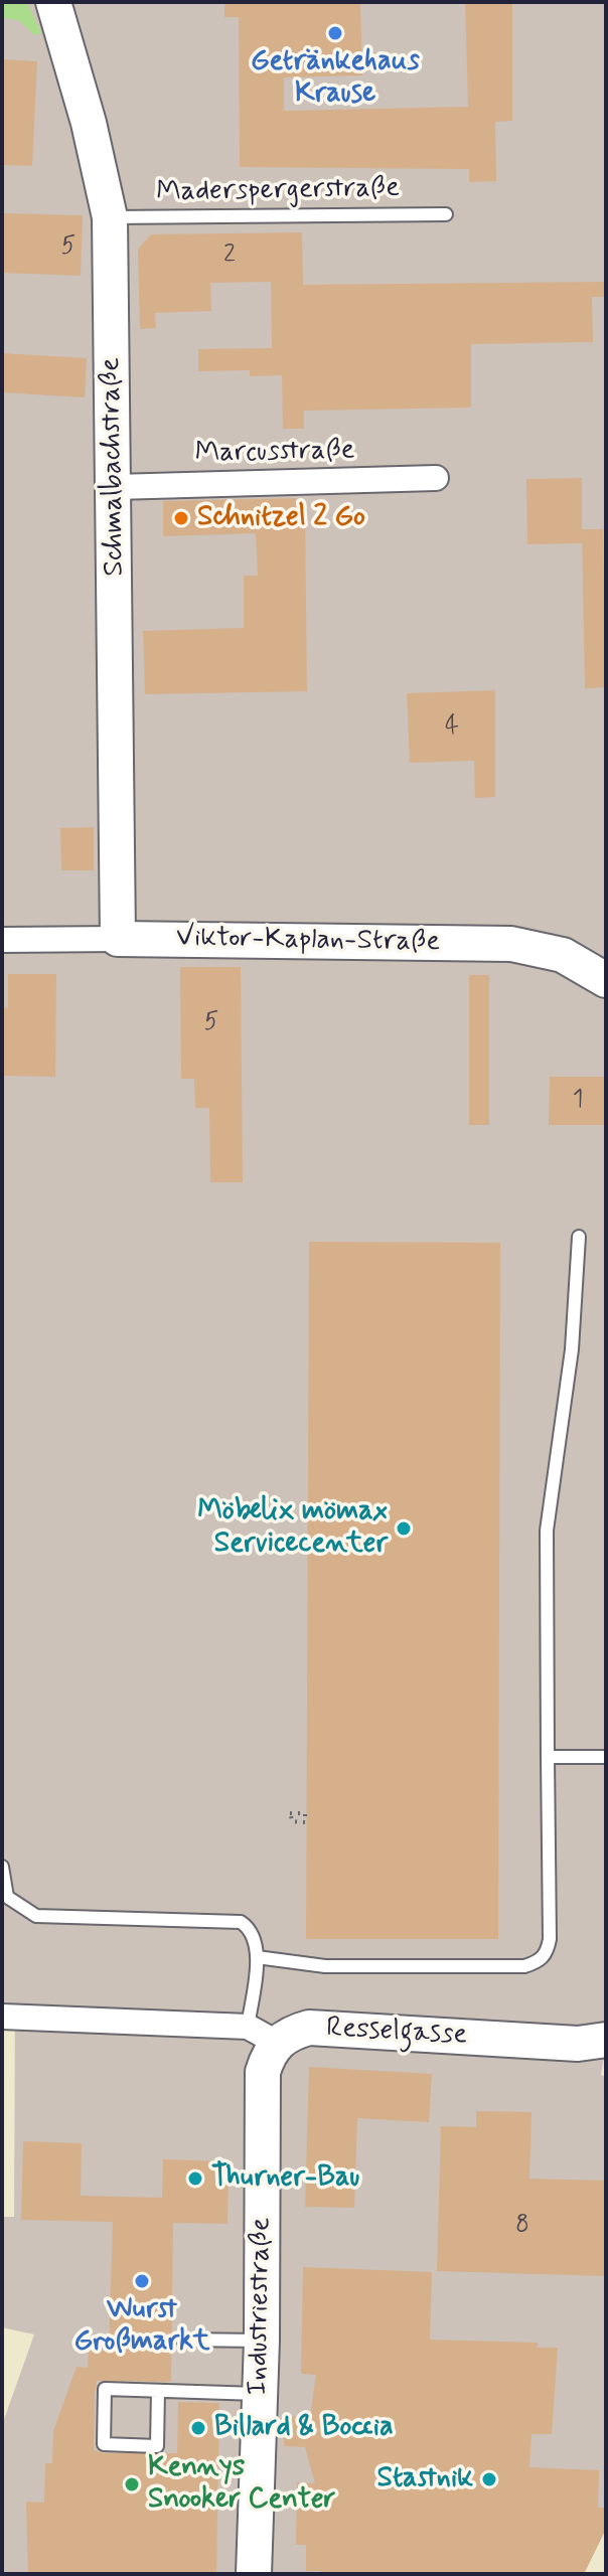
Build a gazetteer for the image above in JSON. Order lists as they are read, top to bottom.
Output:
{
  "streets": {
    "street": [
      "Marcusstraße",
      "Schmalbachstraße",
      "Viktor-Kaplan-Straße",
      "Resselgasse",
      "Industriestraße"
    ],
    "lane": ["Maderspergerstraße"]
  },
  "crossings": [
    ["Maderspergerstraße", "Schmalbachstraße"],
    ["Marcusstraße", "Schmalbachstraße"],
    ["Schmalbachstraße", "Viktor-Kaplan-Straße"],
    ["Resselgasse", "Industriestraße"]
  ],
  "places": [
    "Getränkehaus Krause",
    "Schnitzel 2 Go",
    "Möbelix mömax Servicecenter",
    "Thurner-Bau",
    "Wurst Großmarkt",
    "Billard & Boccia",
    "Stastnik",
    "Kennys Snooker Center"
  ],
  "house_numbers": [
    "5",
    "2",
    "4",
    "5",
    "1",
    "8"
  ]
}
